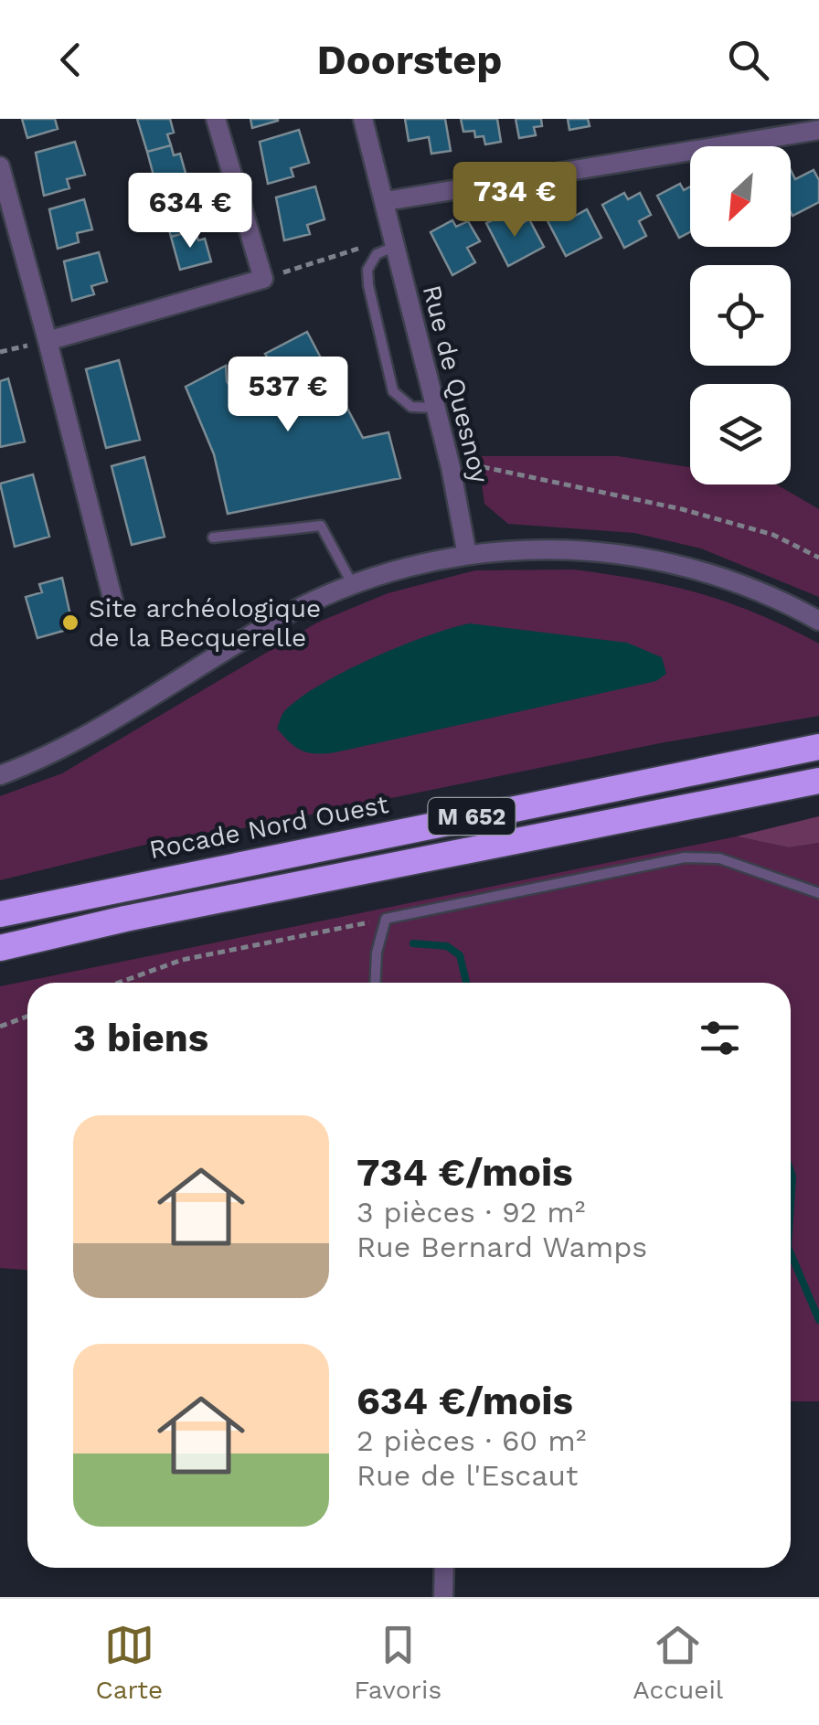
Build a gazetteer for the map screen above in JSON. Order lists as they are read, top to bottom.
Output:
{
  "streets": {
    "highway": ["M 652", "Rocade Nord Ouest"],
    "street": ["Rue de Quesnoy"]
  },
  "places": ["Site archéologique de la Becquerelle"],
  "north": "bottom left",
  "page": {
    "header": "Doorstep",
    "price": ["734 €", "634 €", "537 €"],
    "heading": "3 biens",
    "list": [
      {
        "name": "734 €/mois",
        "note": "3 pièces · 92 m² · Rue Bernard Wamps"
      },
      {
        "name": "634 €/mois",
        "note": "2 pièces · 60 m² · Rue de l'Escaut"
      }
    ],
    "tabs": ["Carte", "Favoris", "Accueil"]
  }
}
